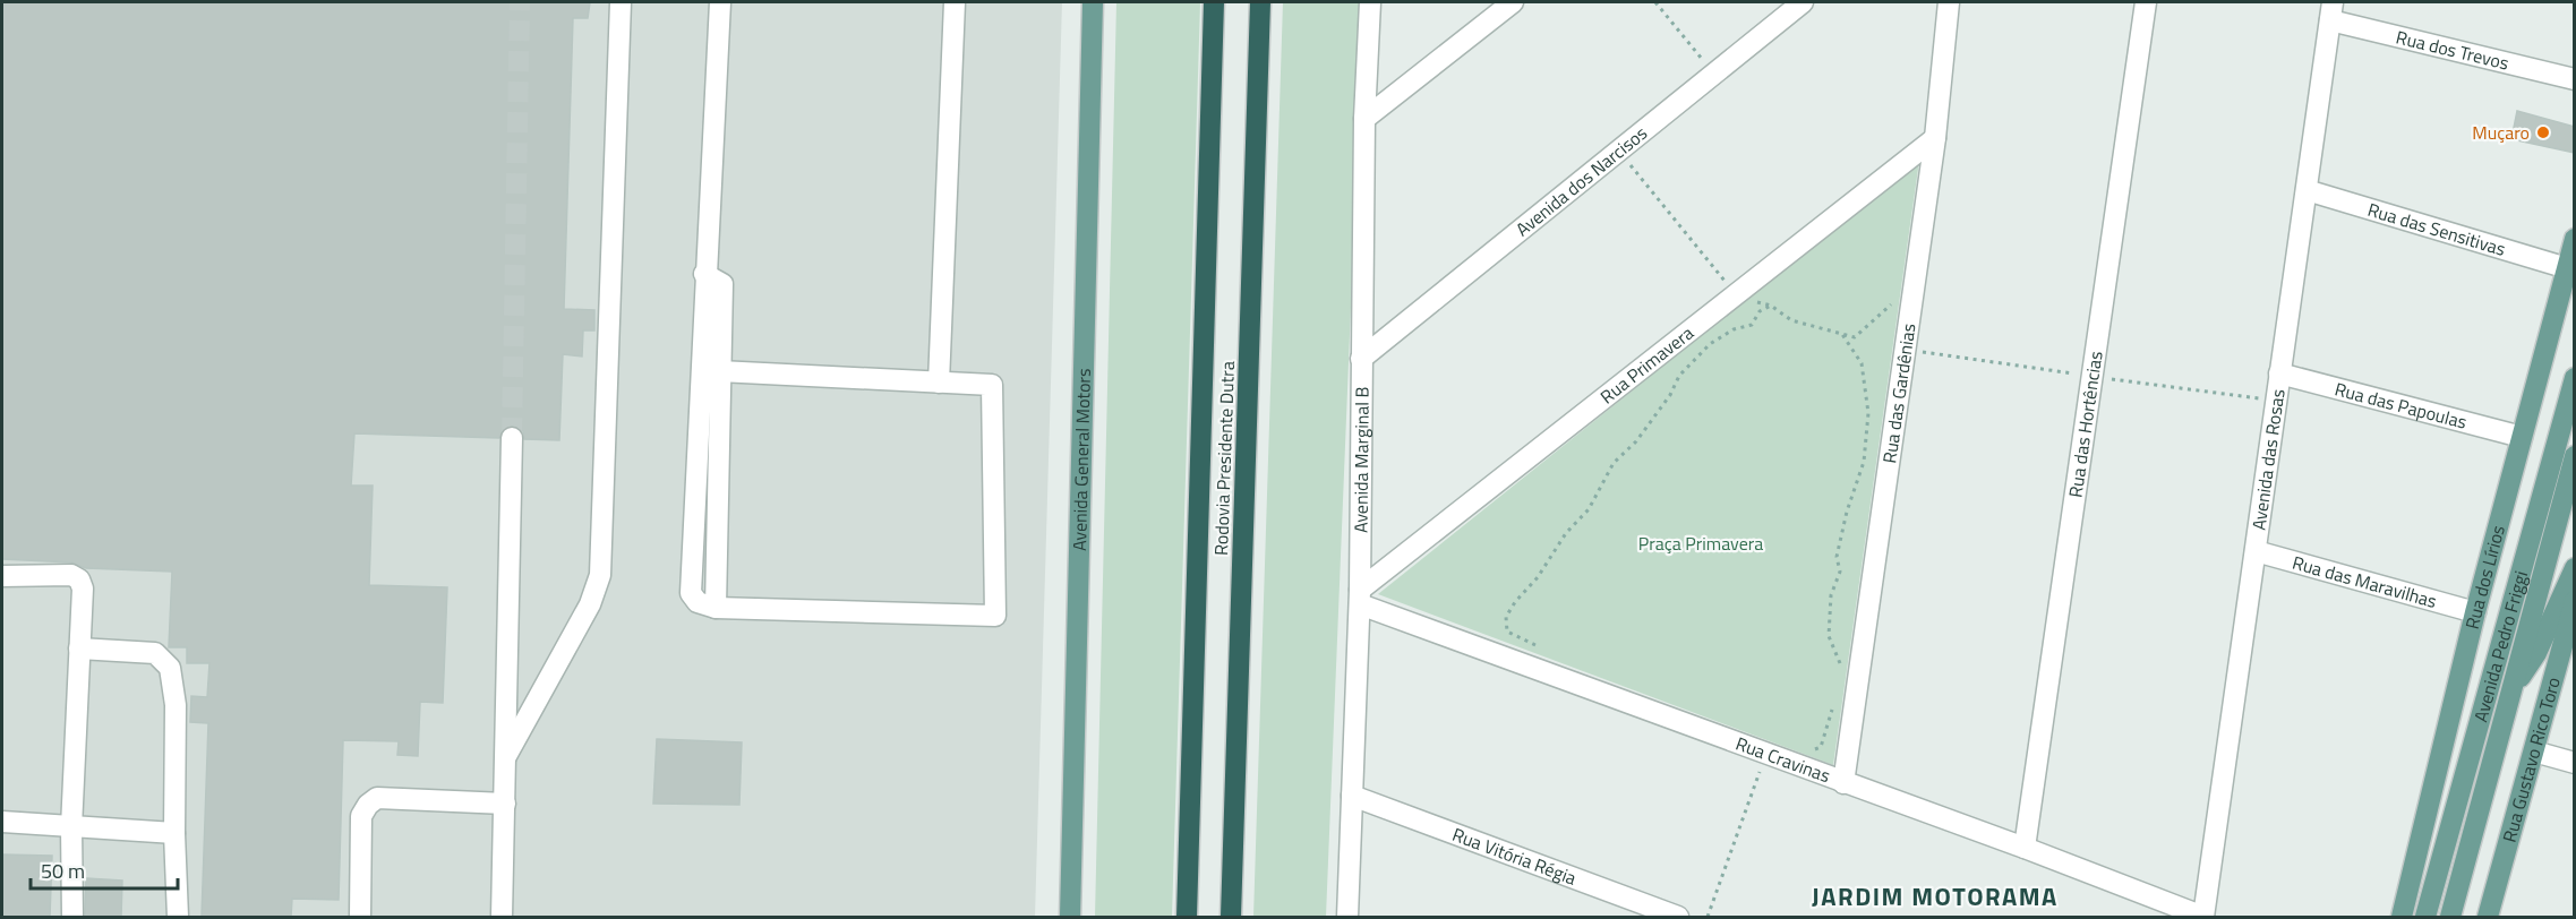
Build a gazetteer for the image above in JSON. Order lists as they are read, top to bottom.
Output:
{
  "streets": {
    "highway": ["Rodovia Presidente Dutra"],
    "main road": [
      "Avenida General Motors",
      "Rua dos Lírios",
      "Avenida Pedro Friggi",
      "Rua Gustavo Rico Toro"
    ],
    "street": [
      "Rua dos Trevos",
      "Avenida dos Narcisos",
      "Rua das Sensitivas",
      "Rua Primavera",
      "Rua das Gardênias",
      "Rua das Papoulas",
      "Rua das Hortências",
      "Avenida Marginal B",
      "Avenida das Rosas",
      "Rua das Maravilhas",
      "Rua Cravinas",
      "Rua Vitória Régia"
    ]
  },
  "crossings": [
    ["Rua dos Trevos", "Avenida das Rosas"],
    ["Avenida dos Narcisos", "Avenida Marginal B"],
    ["Rua das Sensitivas", "Avenida das Rosas"],
    ["Rua das Sensitivas", "Rua dos Lírios"],
    ["Rua Primavera", "Rua das Gardênias"],
    ["Rua Primavera", "Avenida Marginal B"],
    ["Rua Primavera", "Rua Cravinas"],
    ["Rua das Gardênias", "Rua Cravinas"],
    ["Rua das Papoulas", "Avenida das Rosas"],
    ["Rua das Papoulas", "Rua dos Lírios"],
    ["Rua das Hortências", "Rua Cravinas"],
    ["Avenida Marginal B", "Rua Cravinas"],
    ["Avenida Marginal B", "Rua Vitória Régia"],
    ["Avenida das Rosas", "Rua das Maravilhas"],
    ["Avenida das Rosas", "Rua Cravinas"],
    ["Rua dos Lírios", "Rua das Maravilhas"]
  ],
  "districts": ["JARDIM MOTORAMA"],
  "parks": ["Praça Primavera"],
  "places": ["Muçaro"],
  "scale_bar": "50 m"
}
